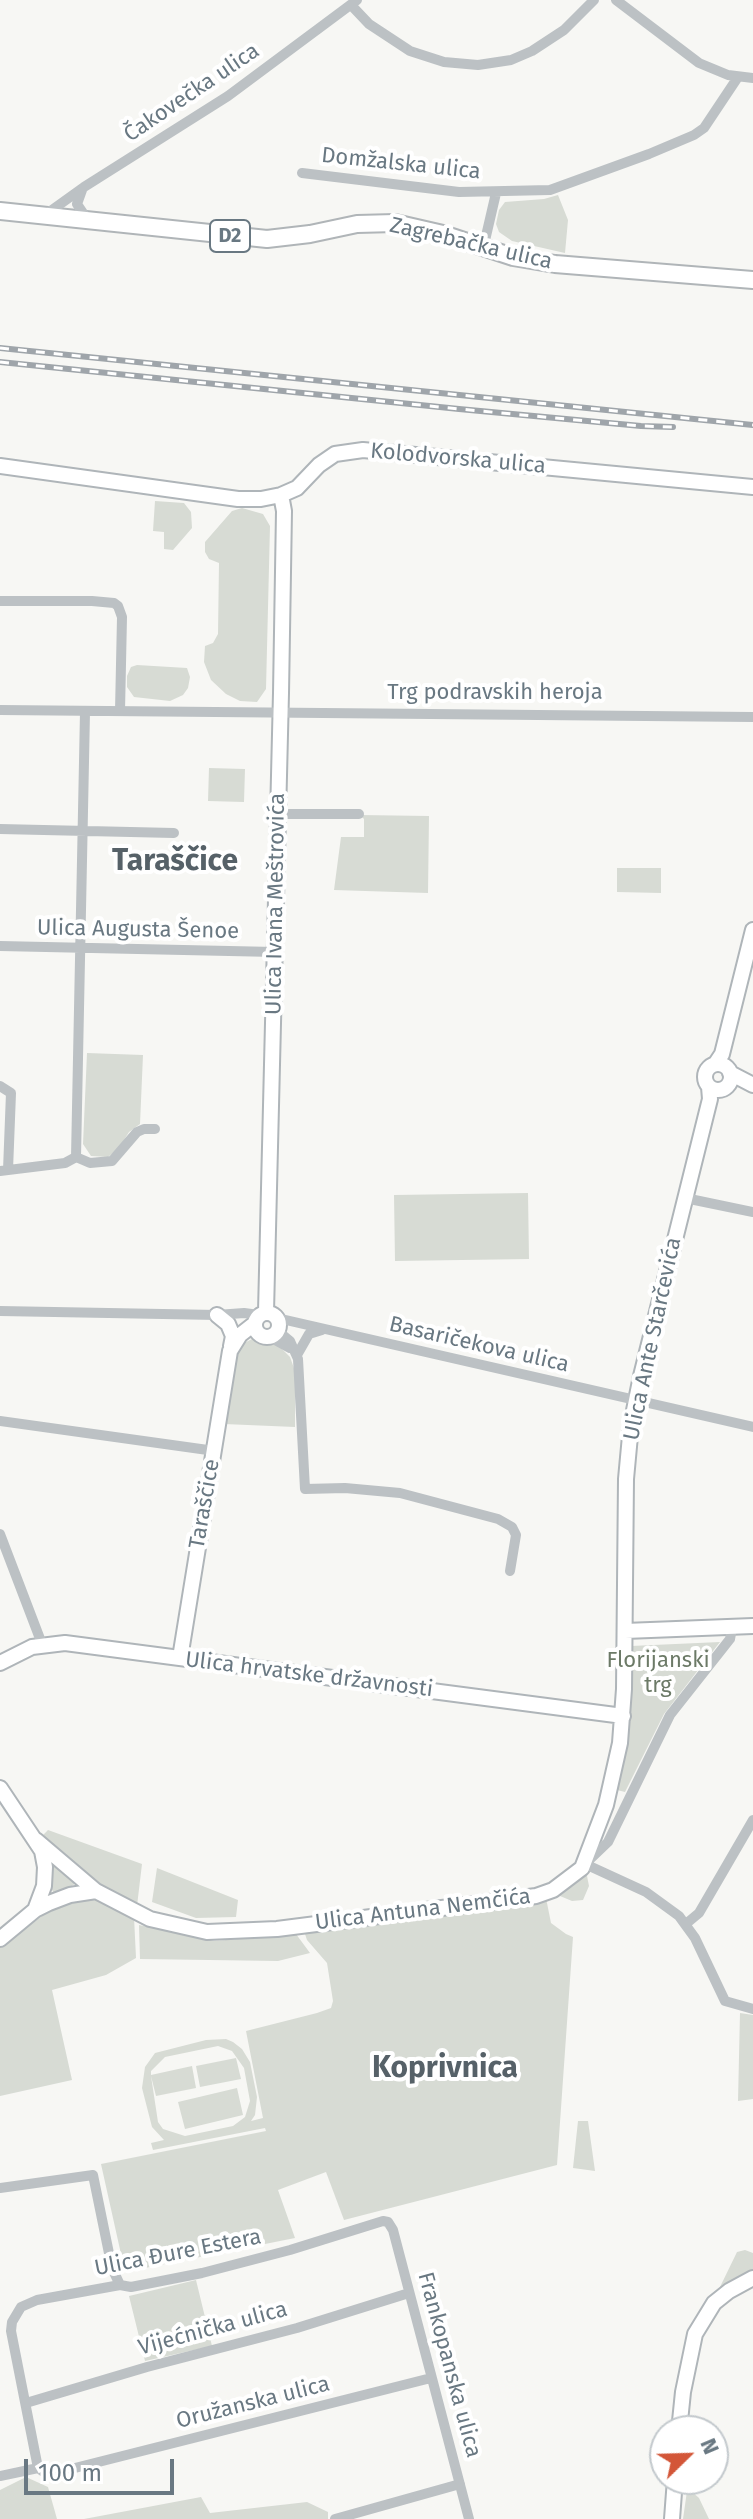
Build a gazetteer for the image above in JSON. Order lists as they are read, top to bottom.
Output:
{
  "streets": {
    "main road": [
      "D2",
      "Zagrebačka ulica",
      "Kolodvorska ulica",
      "Ulica Ivana Meštrovića",
      "Ulica Ante Starčevića",
      "Taraščice",
      "Ulica hrvatske državnosti",
      "Ulica Antuna Nemčića"
    ],
    "street": [
      "Čakovečka ulica",
      "Domžalska ulica",
      "Trg podravskih heroja",
      "Ulica Augusta Šenoe",
      "Basaričekova ulica",
      "Ulica Đure Estera",
      "Vijećnička ulica",
      "Frankopanska ulica",
      "Oružanska ulica"
    ]
  },
  "crossings": [
    ["Čakovečka ulica", "Zagrebačka ulica"],
    ["Domžalska ulica", "Zagrebačka ulica"],
    ["Kolodvorska ulica", "Ulica Ivana Meštrovića"],
    ["Trg podravskih heroja", "Ulica Ivana Meštrovića"],
    ["Ulica Ivana Meštrovića", "Ulica Augusta Šenoe"],
    ["Ulica Ivana Meštrovića", "Basaričekova ulica"],
    ["Ulica Ante Starčevića", "Basaričekova ulica"],
    ["Taraščice", "Ulica hrvatske državnosti"],
    ["Ulica Đure Estera", "Vijećnička ulica"],
    ["Ulica Đure Estera", "Frankopanska ulica"],
    ["Vijećnička ulica", "Frankopanska ulica"],
    ["Frankopanska ulica", "Oružanska ulica"]
  ],
  "districts": ["Taraščice", "Koprivnica"],
  "parks": ["Florijanski trg"],
  "scale_bar": "100 m",
  "north": "top right"
}
